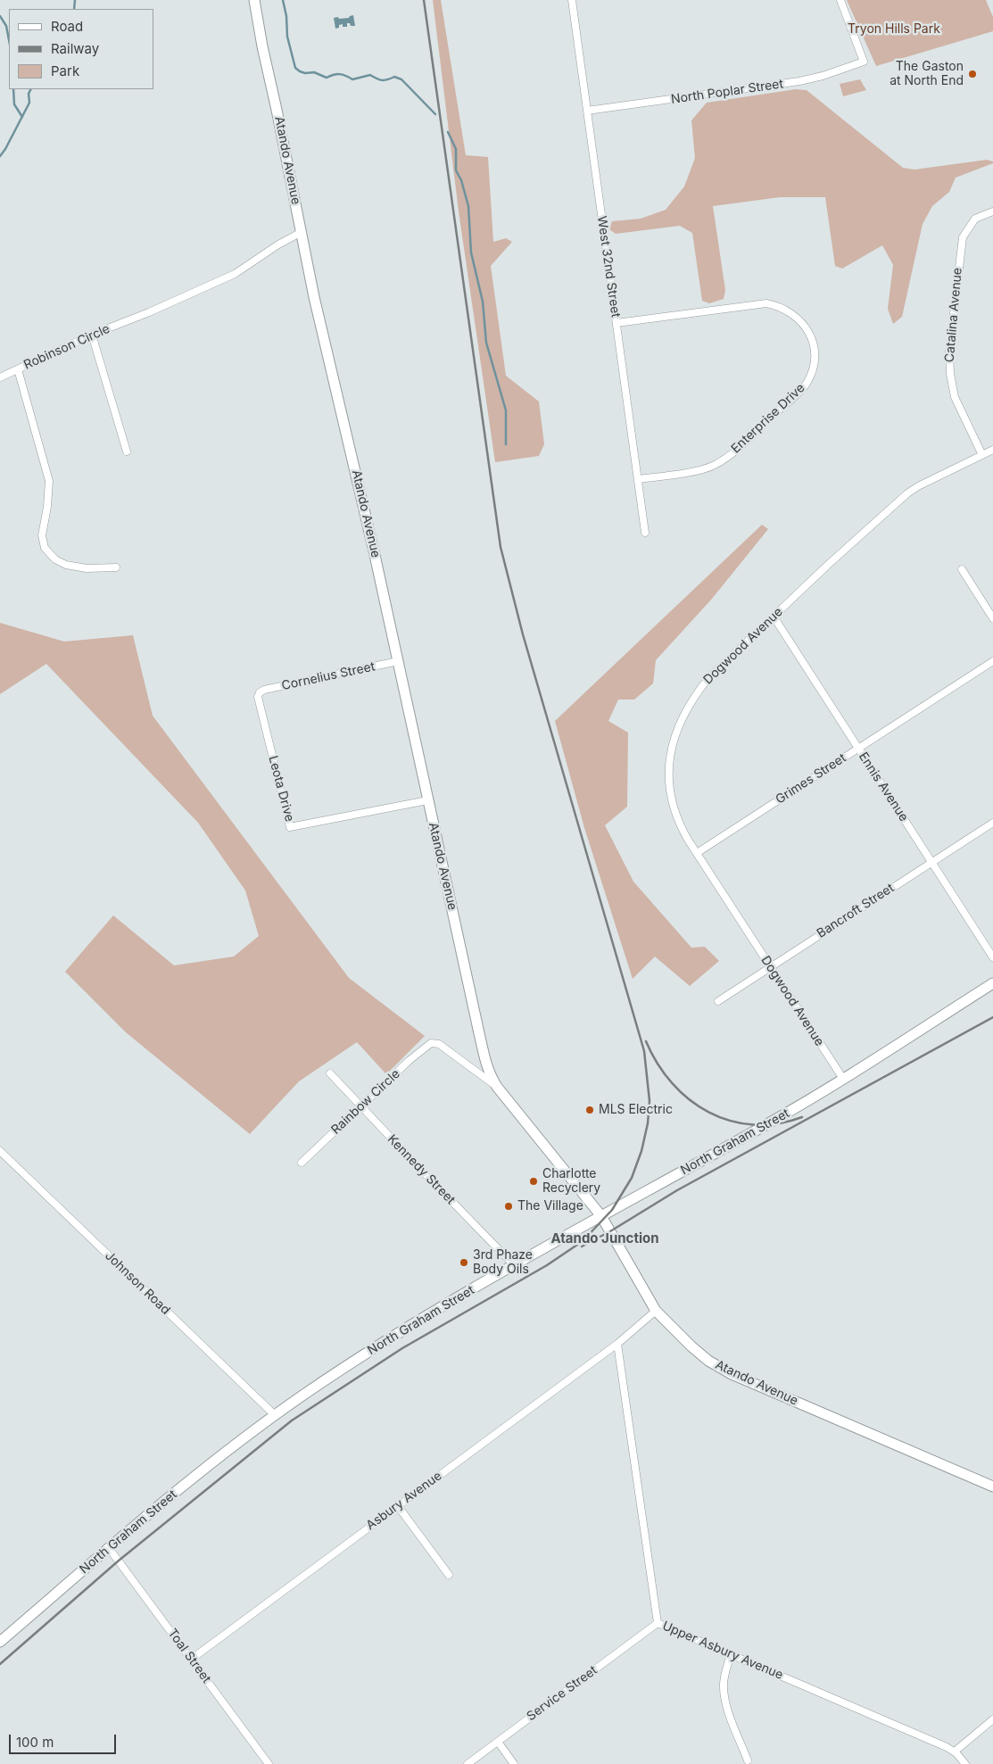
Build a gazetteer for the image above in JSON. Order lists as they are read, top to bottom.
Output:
{
  "streets": {
    "main road": ["Atando Avenue", "North Graham Street"],
    "street": [
      "North Poplar Street",
      "West 32nd Street",
      "Catalina Avenue",
      "Robinson Circle",
      "Enterprise Drive",
      "Dogwood Avenue",
      "Cornelius Street",
      "Grimes Street",
      "Ennis Avenue",
      "Leota Drive",
      "Bancroft Street",
      "Rainbow Circle",
      "Kennedy Street",
      "Johnson Road",
      "Asbury Avenue",
      "Upper Asbury Avenue",
      "Toal Street",
      "Service Street"
    ]
  },
  "crossings": [
    ["North Poplar Street", "West 32nd Street"],
    ["Atando Avenue", "Robinson Circle"],
    ["Atando Avenue", "Cornelius Street"],
    ["Atando Avenue", "Leota Drive"],
    ["Atando Avenue", "Rainbow Circle"],
    ["Atando Avenue", "North Graham Street"],
    ["West 32nd Street", "Enterprise Drive"],
    ["Catalina Avenue", "Dogwood Avenue"],
    ["Dogwood Avenue", "Grimes Street"],
    ["Dogwood Avenue", "Ennis Avenue"],
    ["Dogwood Avenue", "Bancroft Street"],
    ["Dogwood Avenue", "North Graham Street"],
    ["Cornelius Street", "Leota Drive"],
    ["Grimes Street", "Ennis Avenue"],
    ["Ennis Avenue", "Bancroft Street"],
    ["Rainbow Circle", "Kennedy Street"],
    ["North Graham Street", "Kennedy Street"],
    ["North Graham Street", "Johnson Road"],
    ["North Graham Street", "Toal Street"],
    ["Asbury Avenue", "Upper Asbury Avenue"],
    ["Asbury Avenue", "Toal Street"],
    ["Upper Asbury Avenue", "Service Street"]
  ],
  "districts": ["Atando Junction"],
  "parks": ["Tryon Hills Park"],
  "places": [
    "The Gaston at North End",
    "MLS Electric",
    "Charlotte Recyclery",
    "The Village",
    "3rd Phaze Body Oils"
  ],
  "legend": ["Road", "Railway", "Park"],
  "scale_bar": "100 m"
}
